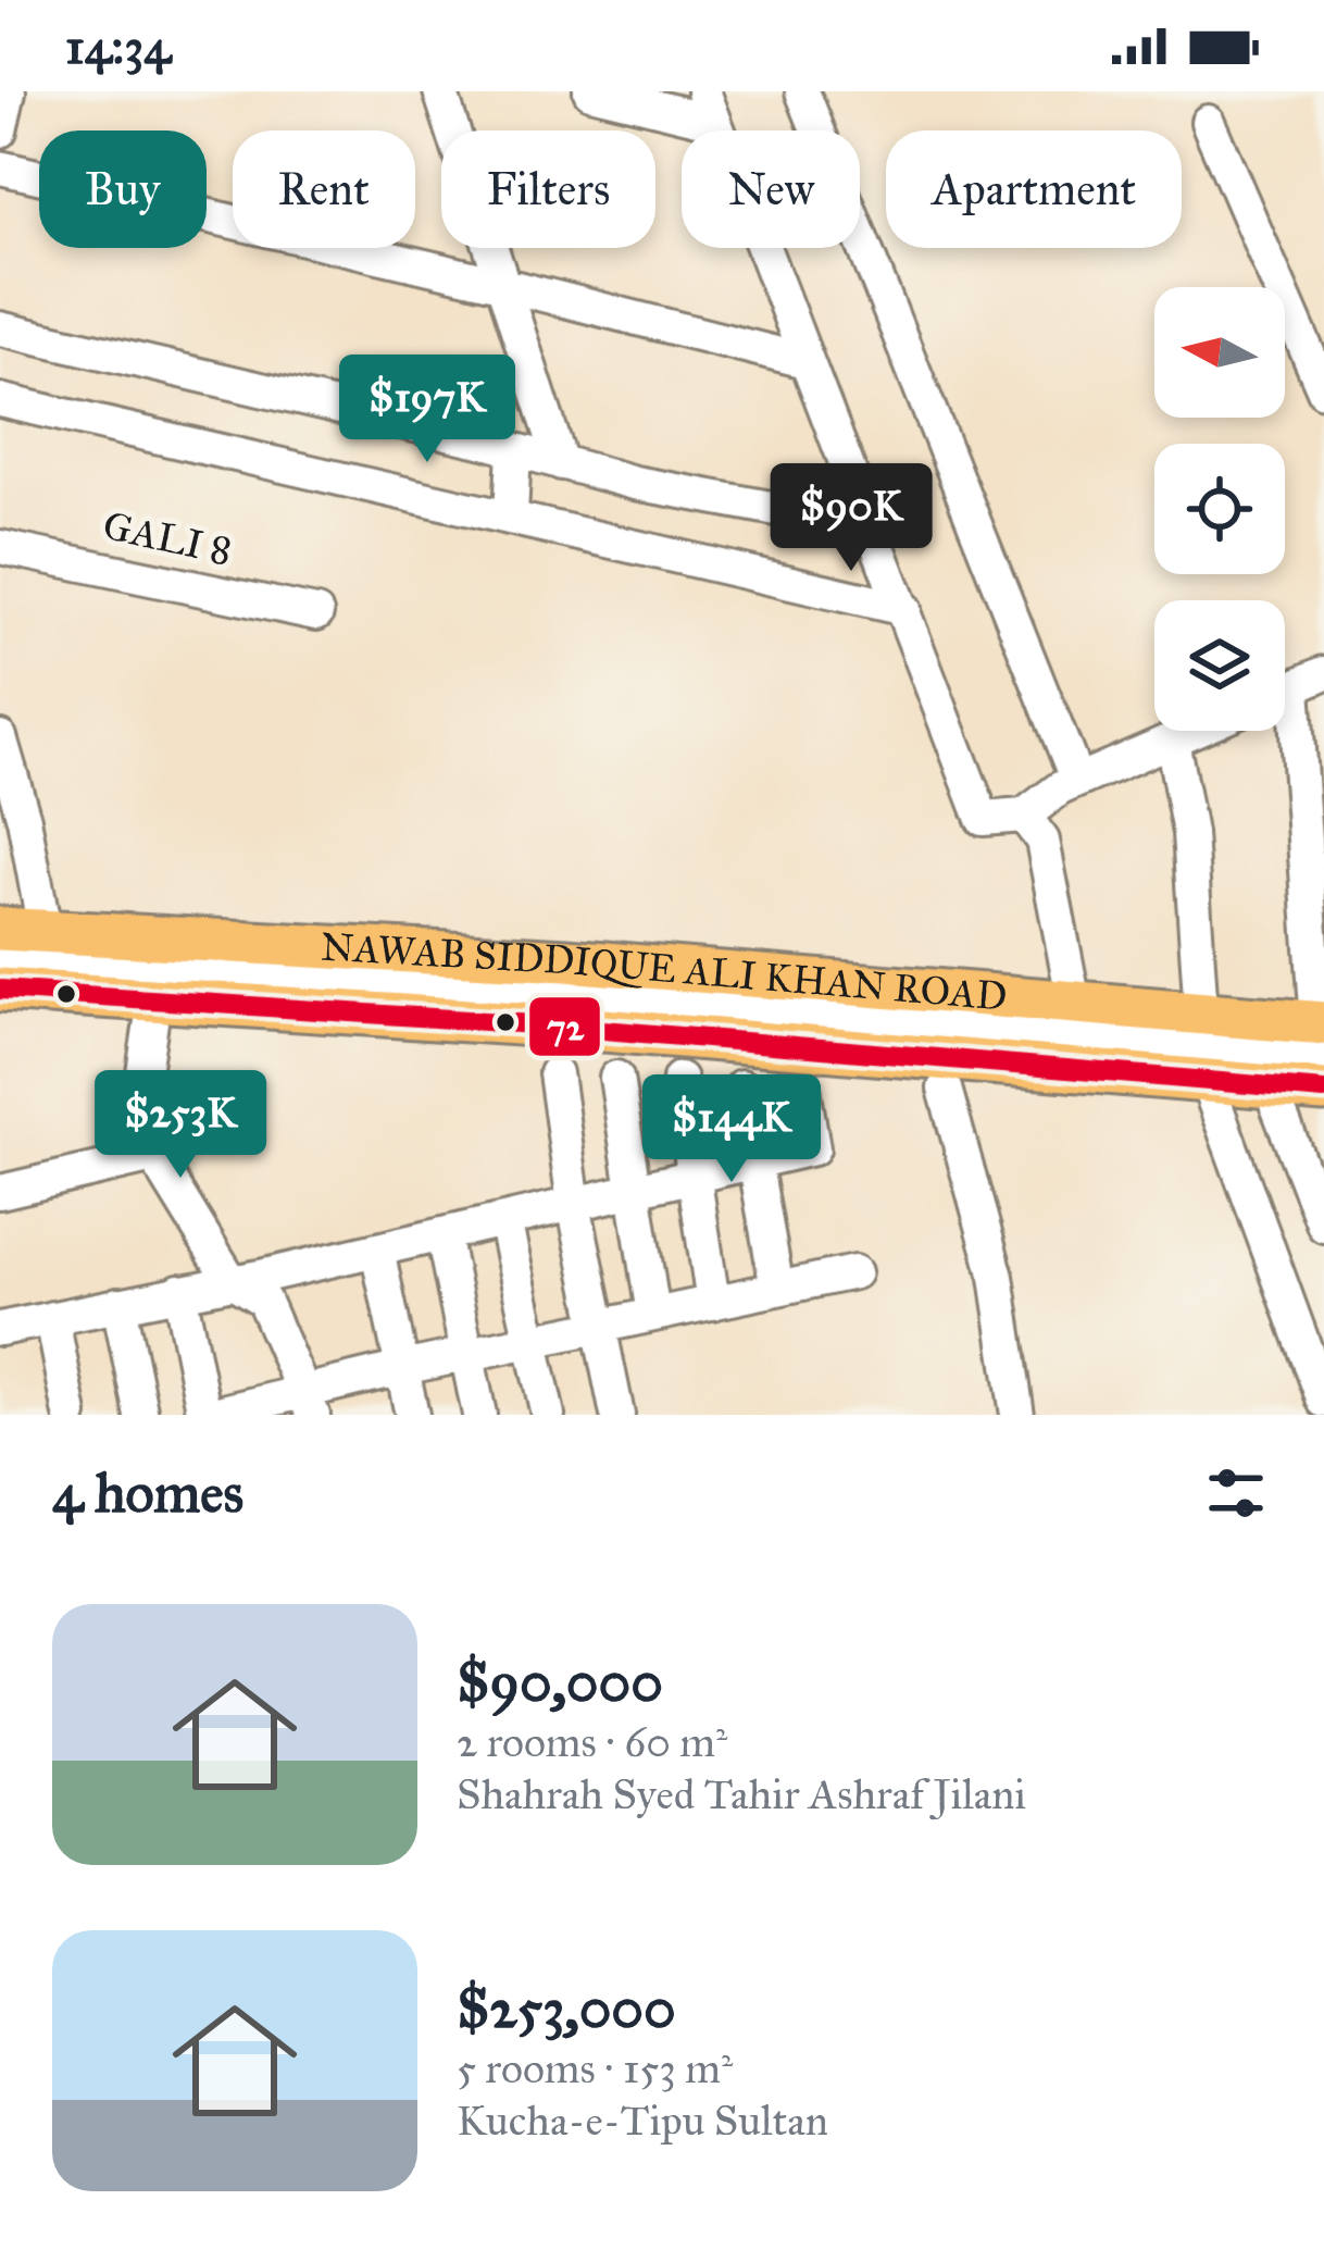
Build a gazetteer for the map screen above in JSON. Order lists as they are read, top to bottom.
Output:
{
  "streets": {
    "main road": ["NAWAB SIDDIQUE ALI KHAN ROAD"],
    "street": ["GALI 8"]
  },
  "lines": ["transit line 72"],
  "north": "left",
  "page": {
    "status": "14:34",
    "chip": [
      "Buy",
      "Rent",
      "Filters",
      "New",
      "Apartment"
    ],
    "price": [
      "$197K",
      "$90K",
      "$253K",
      "$144K"
    ],
    "heading": "4 homes",
    "list": [
      {
        "name": "$90,000",
        "note": "2 rooms · 60 m² · Shahrah Syed Tahir Ashraf Jilani"
      },
      {
        "name": "$253,000",
        "note": "5 rooms · 153 m² · Kucha-e-Tipu Sultan"
      }
    ]
  }
}
